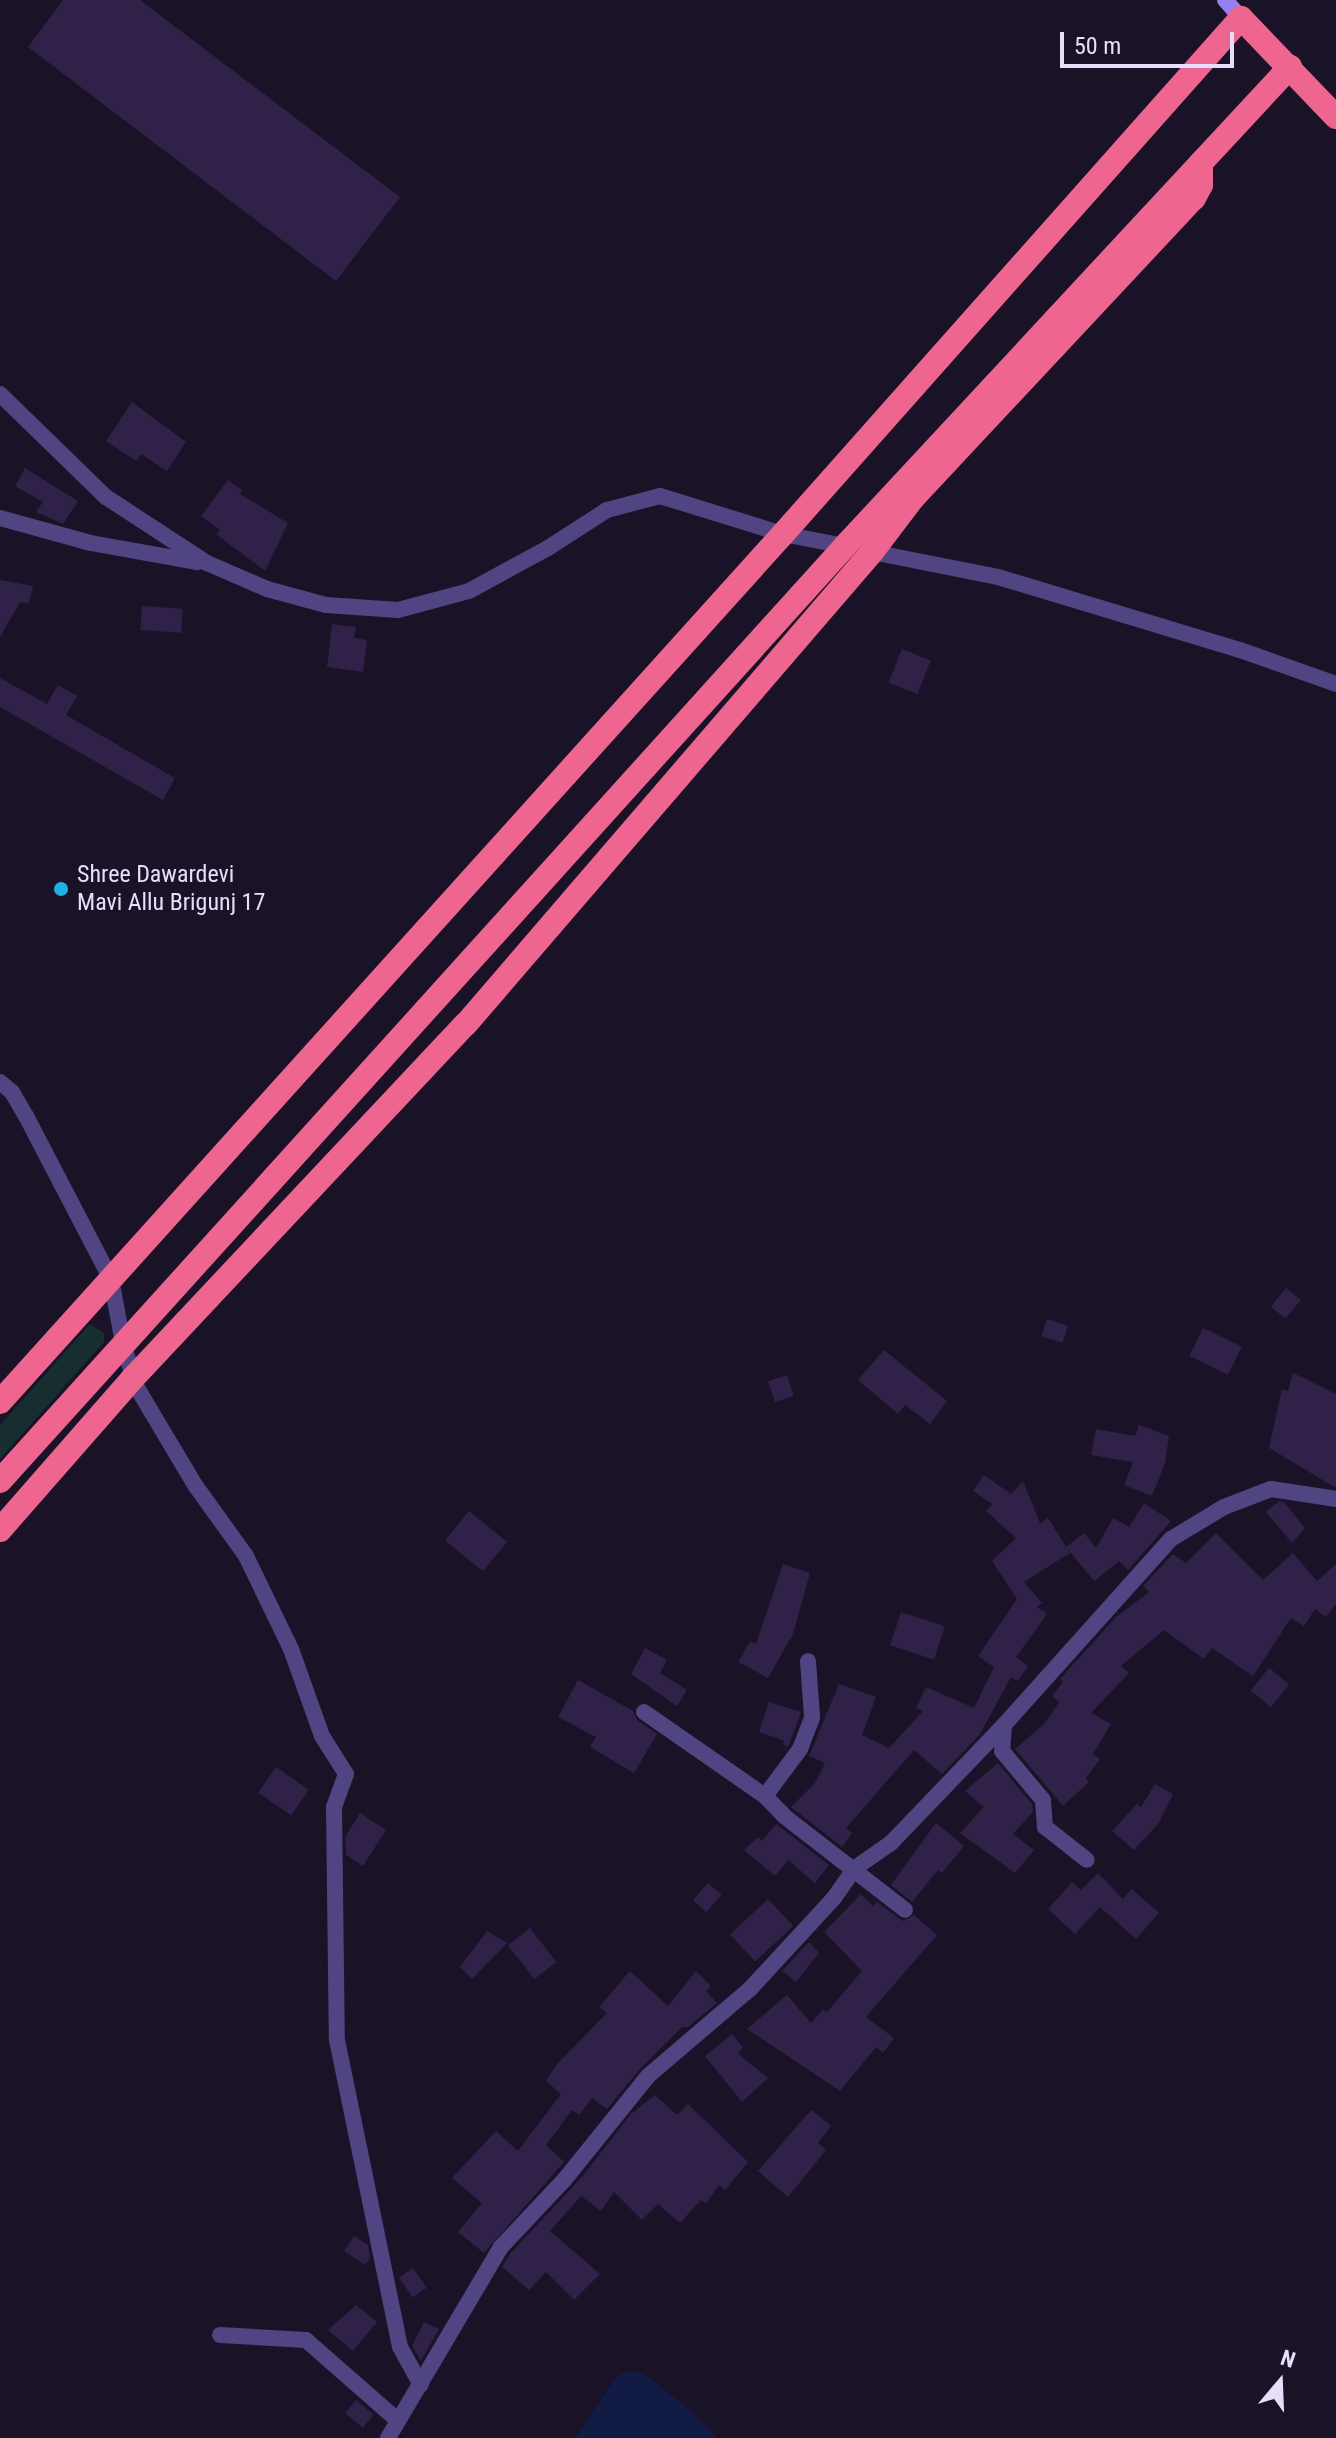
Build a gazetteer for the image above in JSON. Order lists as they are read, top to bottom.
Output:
{
  "places": ["Shree Dawardevi Mavi Allu Brigunj 17"],
  "scale_bar": "50 m",
  "north": "top"
}
